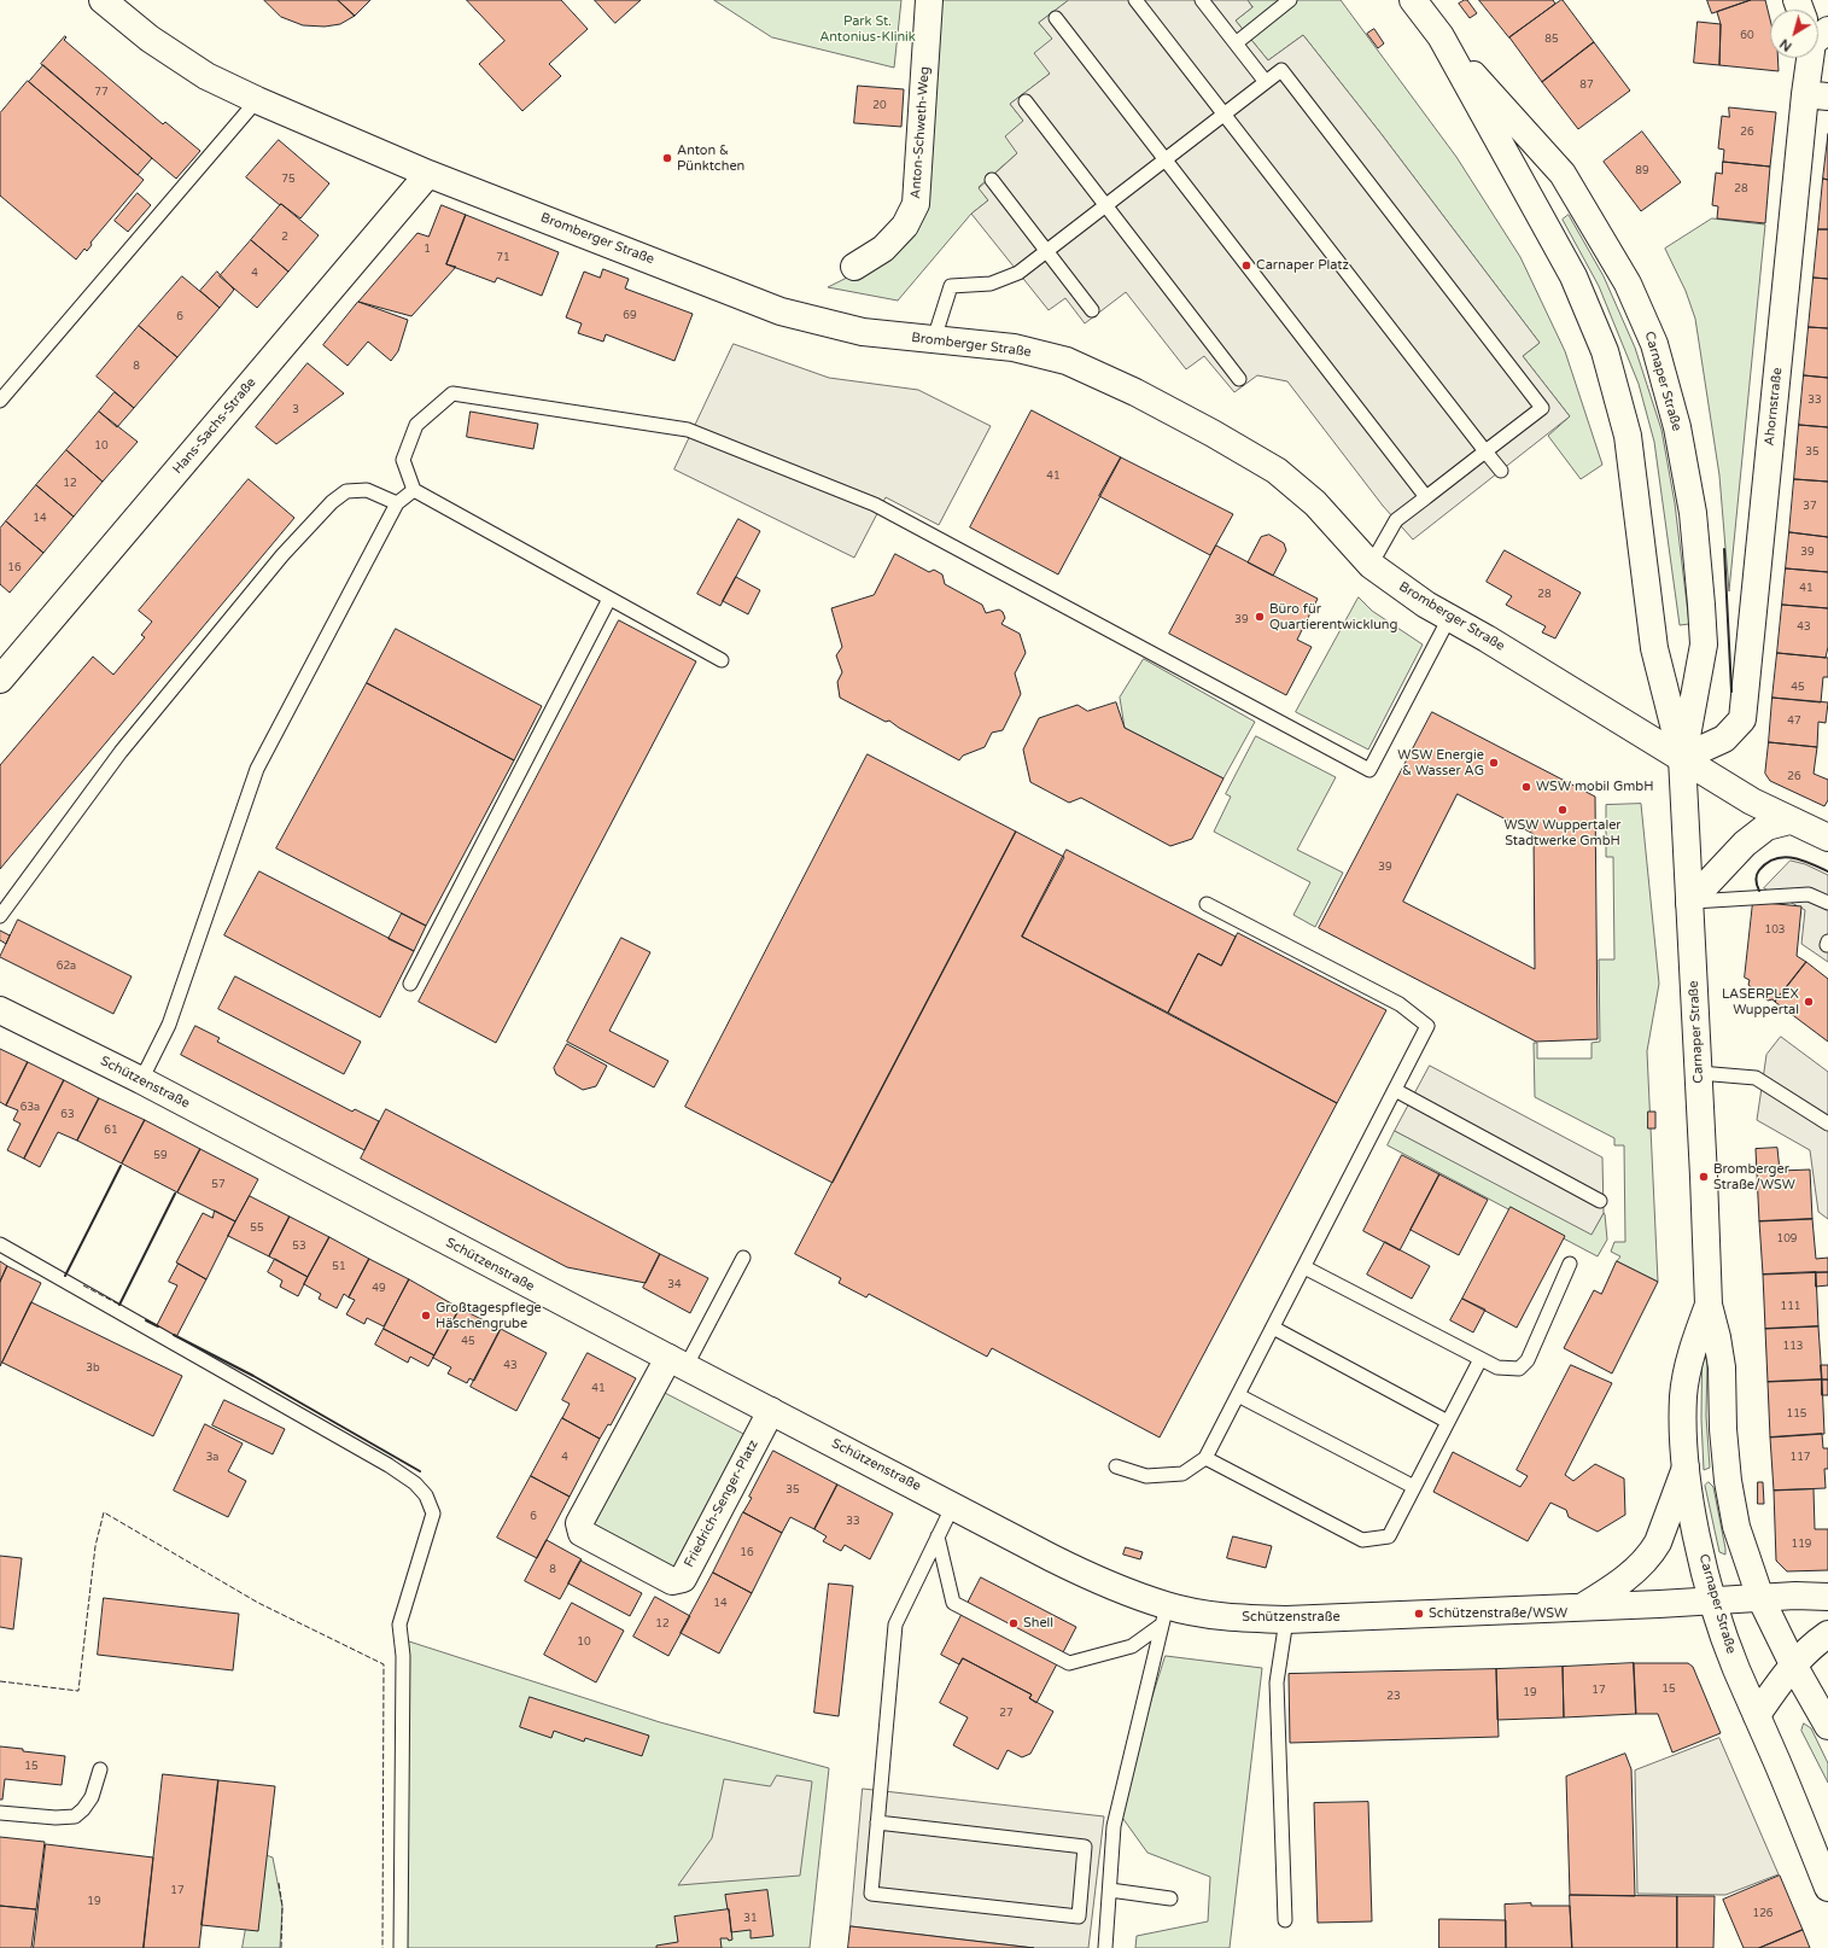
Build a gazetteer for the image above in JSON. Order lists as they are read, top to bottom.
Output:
{
  "streets": {
    "street": [
      "Anton-Schweth-Weg",
      "Bromberger Straße",
      "Carnaper Straße",
      "Ahornstraße",
      "Hans-Sachs-Straße",
      "Schützenstraße",
      "Friedrich-Senger-Platz"
    ]
  },
  "crossings": [
    ["Bromberger Straße", "Carnaper Straße"],
    ["Bromberger Straße", "Ahornstraße"],
    ["Bromberger Straße", "Hans-Sachs-Straße"],
    ["Carnaper Straße", "Ahornstraße"],
    ["Carnaper Straße", "Schützenstraße"],
    ["Schützenstraße", "Friedrich-Senger-Platz"]
  ],
  "parks": ["Park St. Antonius-Klinik"],
  "places": [
    "Anton & Pünktchen",
    "Carnaper Platz",
    "Büro für Quartierentwicklung",
    "WSW Energie & Wasser AG",
    "WSW mobil GmbH",
    "WSW Wuppertaler Stadtwerke GmbH",
    "LASERPLEX Wuppertal",
    "Bromberger Straße/WSW",
    "Großtagespflege Häschengrube",
    "Schützenstraße/WSW",
    "Shell"
  ],
  "house_numbers": [
    "60",
    "85",
    "87",
    "77",
    "20",
    "26",
    "89",
    "75",
    "28",
    "2",
    "1",
    "71",
    "4",
    "69",
    "6",
    "8",
    "33",
    "3",
    "10",
    "35",
    "41",
    "12",
    "37",
    "14",
    "39",
    "16",
    "41",
    "28",
    "39",
    "43",
    "45",
    "47",
    "26",
    "39",
    "103",
    "62a",
    "63a",
    "63",
    "61",
    "59",
    "57",
    "55",
    "109",
    "53",
    "51",
    "34",
    "49",
    "111",
    "45",
    "113",
    "43",
    "3b",
    "41",
    "115",
    "3a",
    "4",
    "117",
    "35",
    "6",
    "33",
    "119",
    "16",
    "8",
    "14",
    "12",
    "10",
    "15",
    "17",
    "19",
    "23",
    "27",
    "15",
    "17",
    "19",
    "126",
    "31"
  ],
  "north": "bottom left"
}
